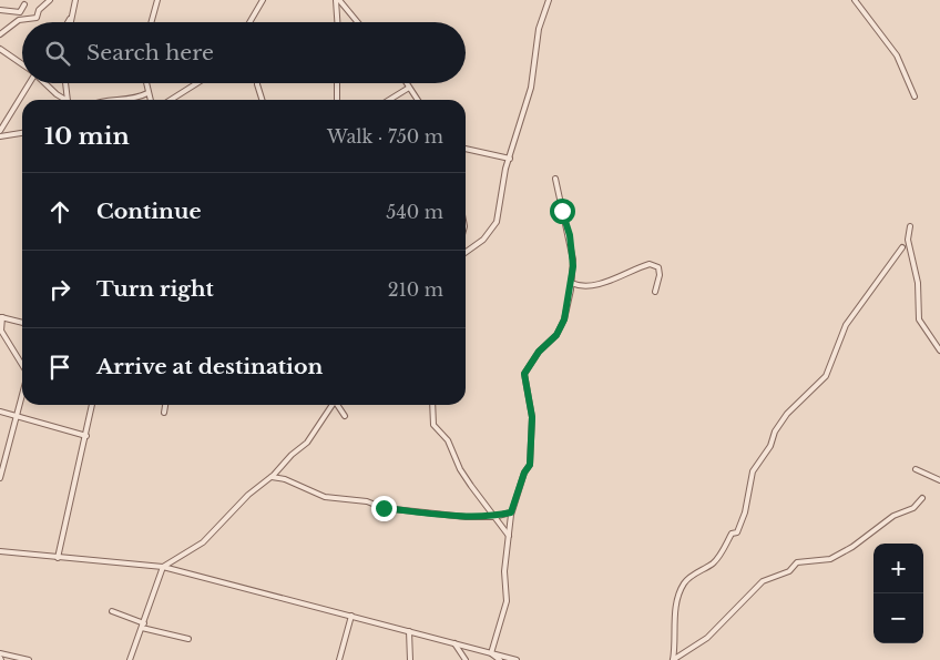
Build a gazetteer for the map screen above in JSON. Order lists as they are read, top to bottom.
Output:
{
  "page": {
    "search": "Search here",
    "heading": ["10 min", "Walk · 750 m"],
    "list": [
      ["Continue", "540 m"],
      ["Turn right", "210 m"],
      "Arrive at destination"
    ],
    "map_buttons": ["+", "−"]
  }
}
